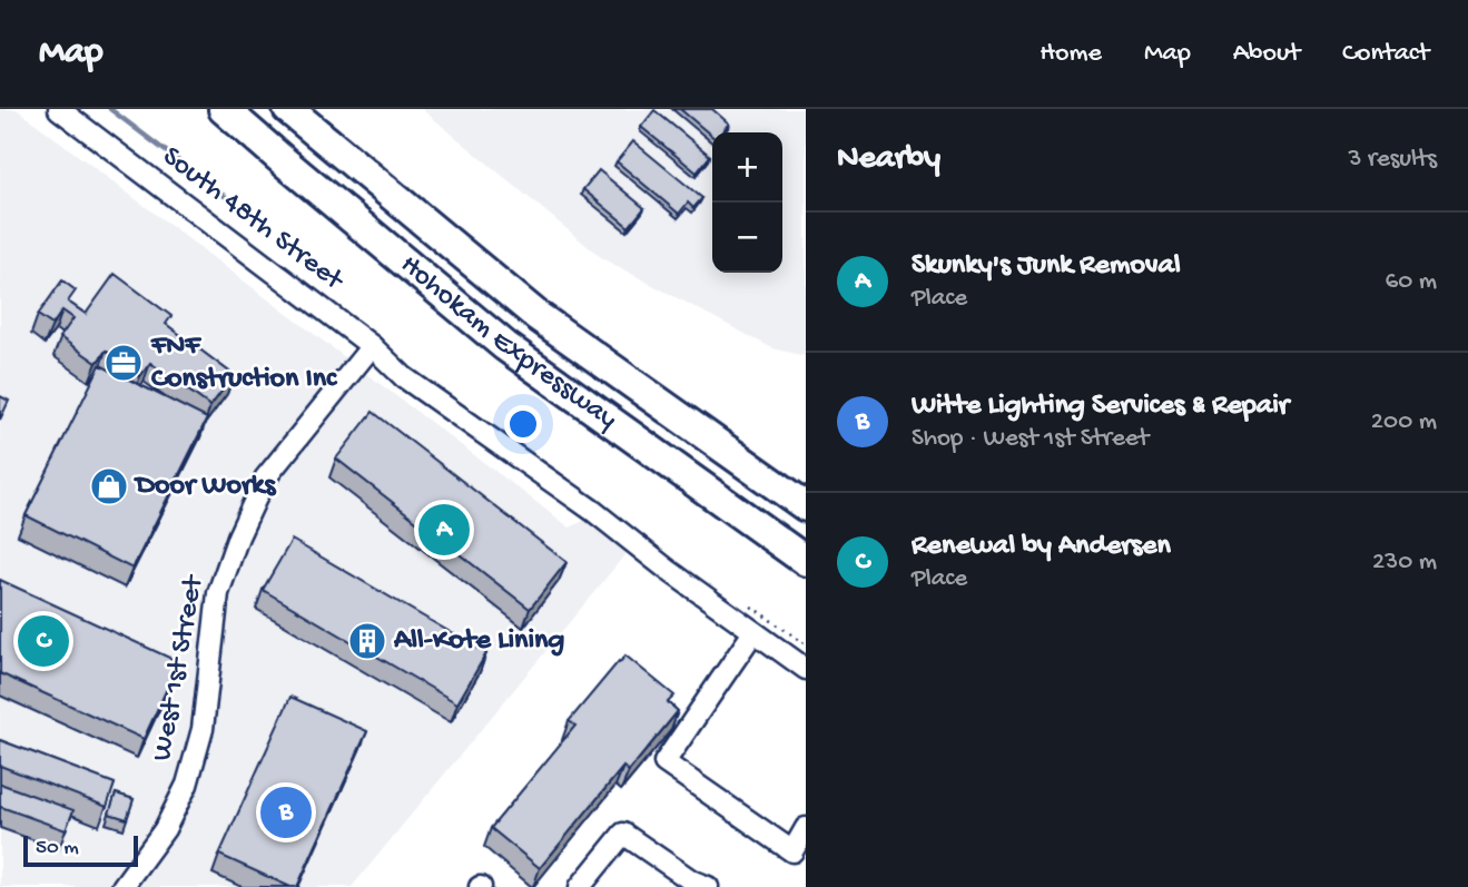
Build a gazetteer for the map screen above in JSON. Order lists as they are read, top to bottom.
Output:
{
  "streets": {
    "highway": ["Hohokam Expressway"],
    "street": ["South 48th Street", "West 1st Street"]
  },
  "crossings": [
    ["South 48th Street", "West 1st Street"]
  ],
  "places": {
    "office": ["FNF Construction Inc"],
    "shop": ["Door Works"],
    "building": ["All-Kote Lining"]
  },
  "scale_bar": "50 m",
  "page": {
    "header": "Map",
    "nav": [
      "Home",
      "Map",
      "About",
      "Contact"
    ],
    "heading": ["Nearby", "3 results"],
    "map_buttons": ["+", "−"],
    "list": [
      {
        "mark": "A",
        "name": "Skunky's Junk Removal",
        "note": "Place",
        "value": "60 m"
      },
      {
        "mark": "B",
        "name": "Witte Lighting Services & Repair",
        "note": "Shop · West 1st Street",
        "value": "200 m"
      },
      {
        "mark": "C",
        "name": "Renewal by Andersen",
        "note": "Place",
        "value": "230 m"
      }
    ],
    "pins": ["A", "C", "B"],
    "scale": "50 m"
  }
}
